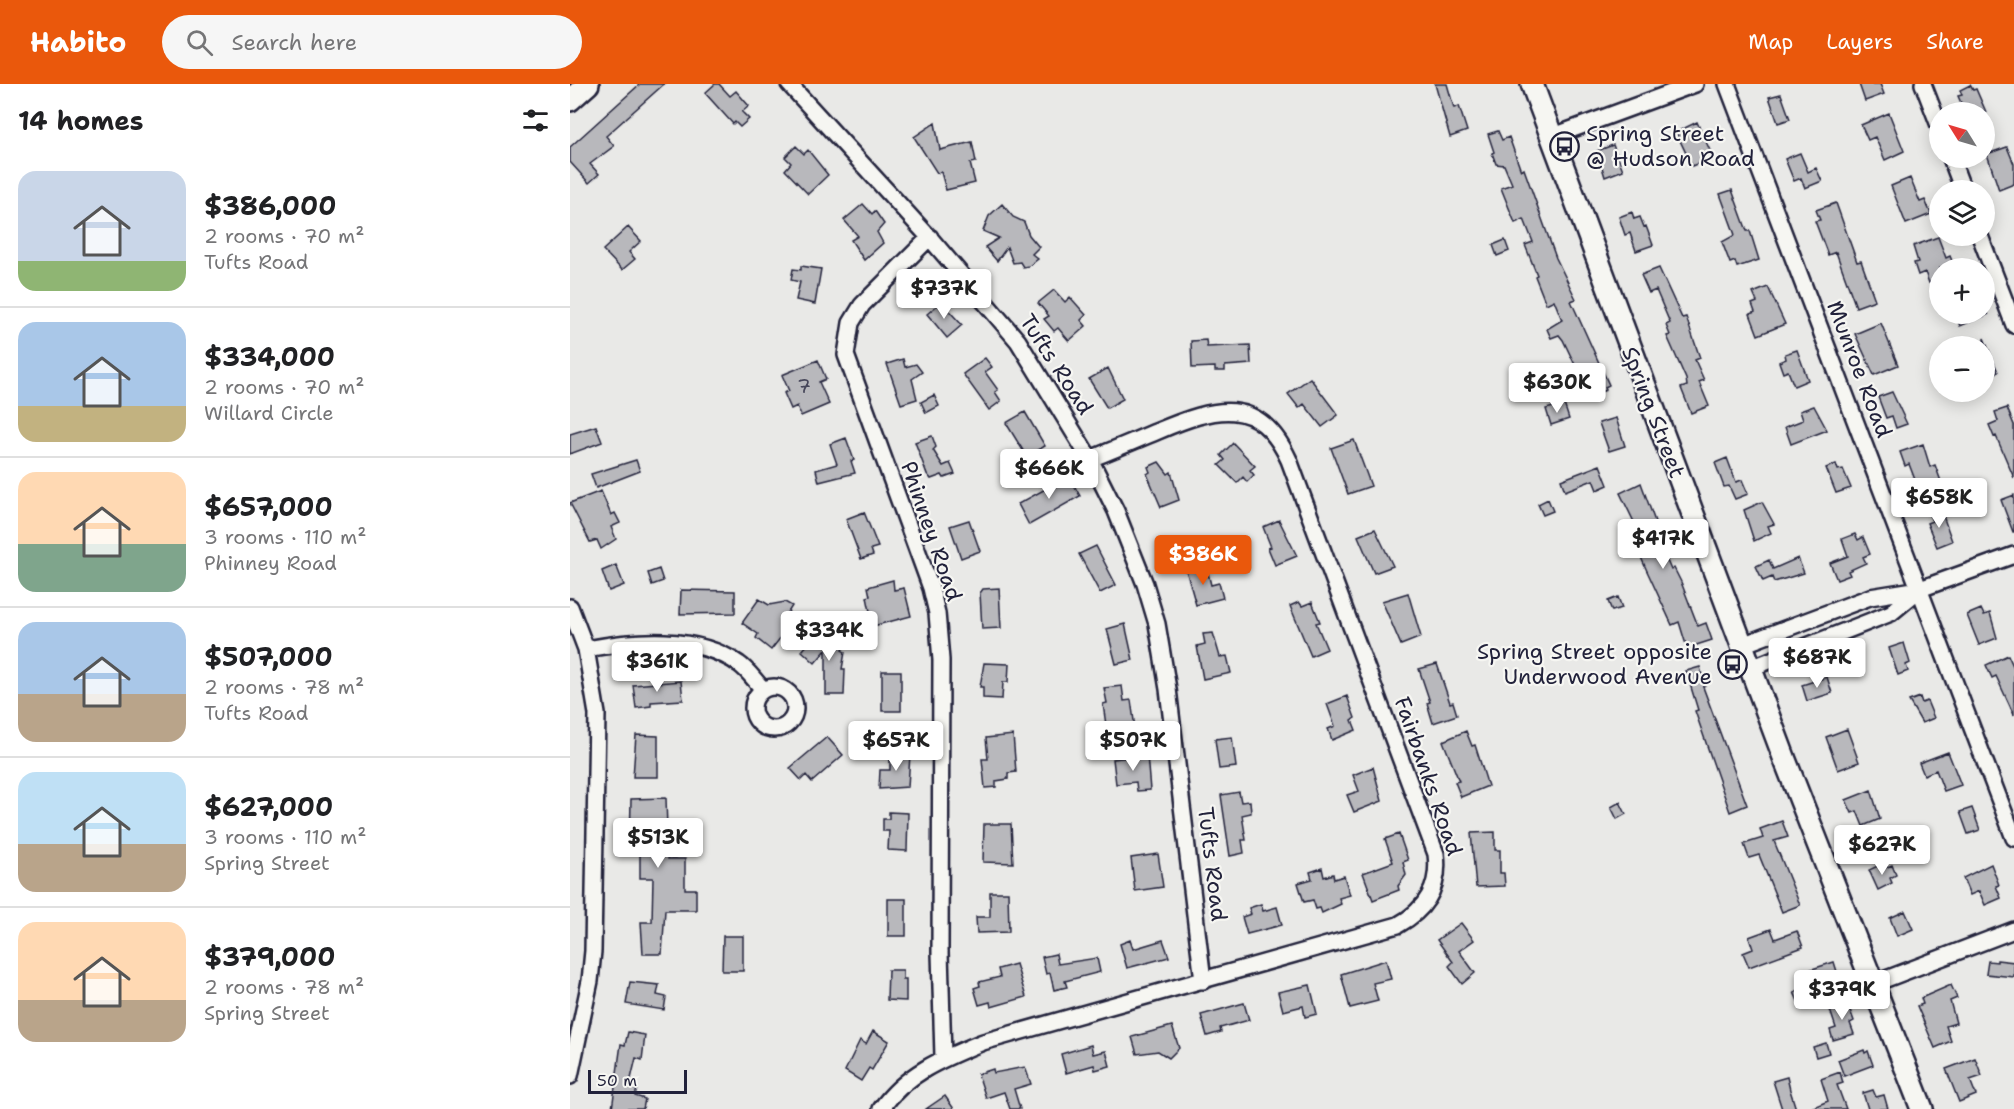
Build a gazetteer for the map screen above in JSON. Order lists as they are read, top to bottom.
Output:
{
  "streets": {
    "main road": ["Spring Street"],
    "street": [
      "Tufts Road",
      "Munroe Road",
      "Phinney Road",
      "Fairbanks Road"
    ]
  },
  "crossings": [
    ["Tufts Road", "Phinney Road"],
    ["Tufts Road", "Fairbanks Road"],
    ["Phinney Road", "Fairbanks Road"]
  ],
  "places": {
    "bus stop": ["Spring Street @ Hudson Road", "Spring Street opposite Underwood Avenue"]
  },
  "house_numbers": ["7"],
  "scale_bar": "50 m",
  "north": "top left",
  "page": {
    "header": "Habito",
    "search": "Search here",
    "nav": ["Map", "Layers", "Share"],
    "heading": "14 homes",
    "map_buttons": ["+", "−"],
    "list": [
      {
        "name": "$386,000",
        "note": "2 rooms · 70 m² · Tufts Road"
      },
      {
        "name": "$334,000",
        "note": "2 rooms · 70 m² · Willard Circle"
      },
      {
        "name": "$657,000",
        "note": "3 rooms · 110 m² · Phinney Road"
      },
      {
        "name": "$507,000",
        "note": "2 rooms · 78 m² · Tufts Road"
      },
      {
        "name": "$627,000",
        "note": "3 rooms · 110 m² · Spring Street"
      },
      {
        "name": "$379,000",
        "note": "2 rooms · 78 m² · Spring Street"
      }
    ],
    "price": [
      "$737K",
      "$630K",
      "$666K",
      "$658K",
      "$417K",
      "$386K",
      "$334K",
      "$687K",
      "$361K",
      "$657K",
      "$507K",
      "$513K",
      "$627K",
      "$379K"
    ],
    "scale": "50 m"
  }
}
